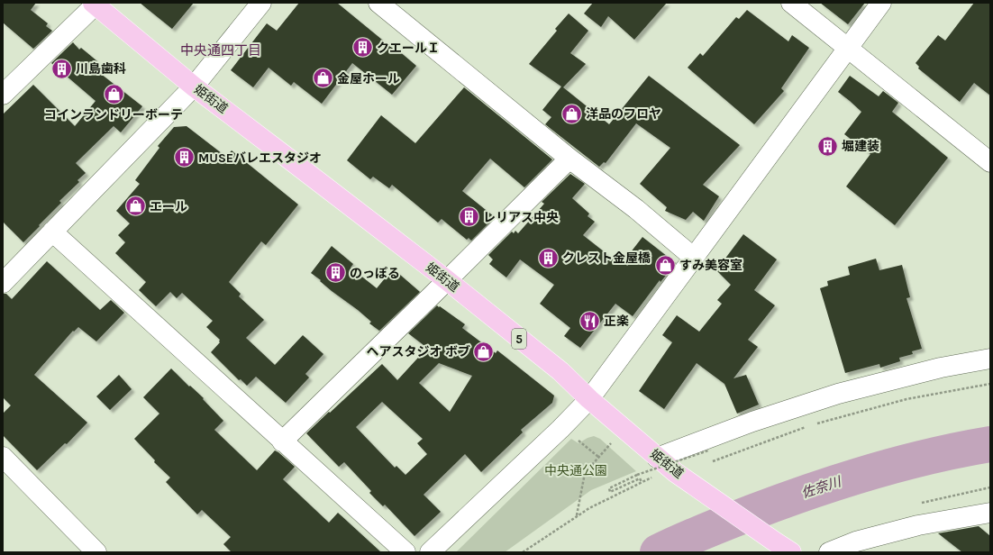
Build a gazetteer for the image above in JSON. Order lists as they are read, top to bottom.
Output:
{
  "streets": {
    "main road": ["姫街道", "5"]
  },
  "districts": ["中央通四丁目"],
  "water": ["佐奈川"],
  "parks": ["中央通公園"],
  "places": {
    "building": [
      "クエールＩ",
      "川島歯科",
      "堀建装",
      "MUSEバレエスタジオ",
      "レリアス中央",
      "クレスト金屋橋",
      "のっぽる"
    ],
    "shop": [
      "金屋ホール",
      "コインランドリーボーテ",
      "洋品のフロヤ",
      "エール",
      "すみ美容室",
      "ヘアスタジオ ボブ"
    ],
    "restaurant": ["正楽"]
  }
}
